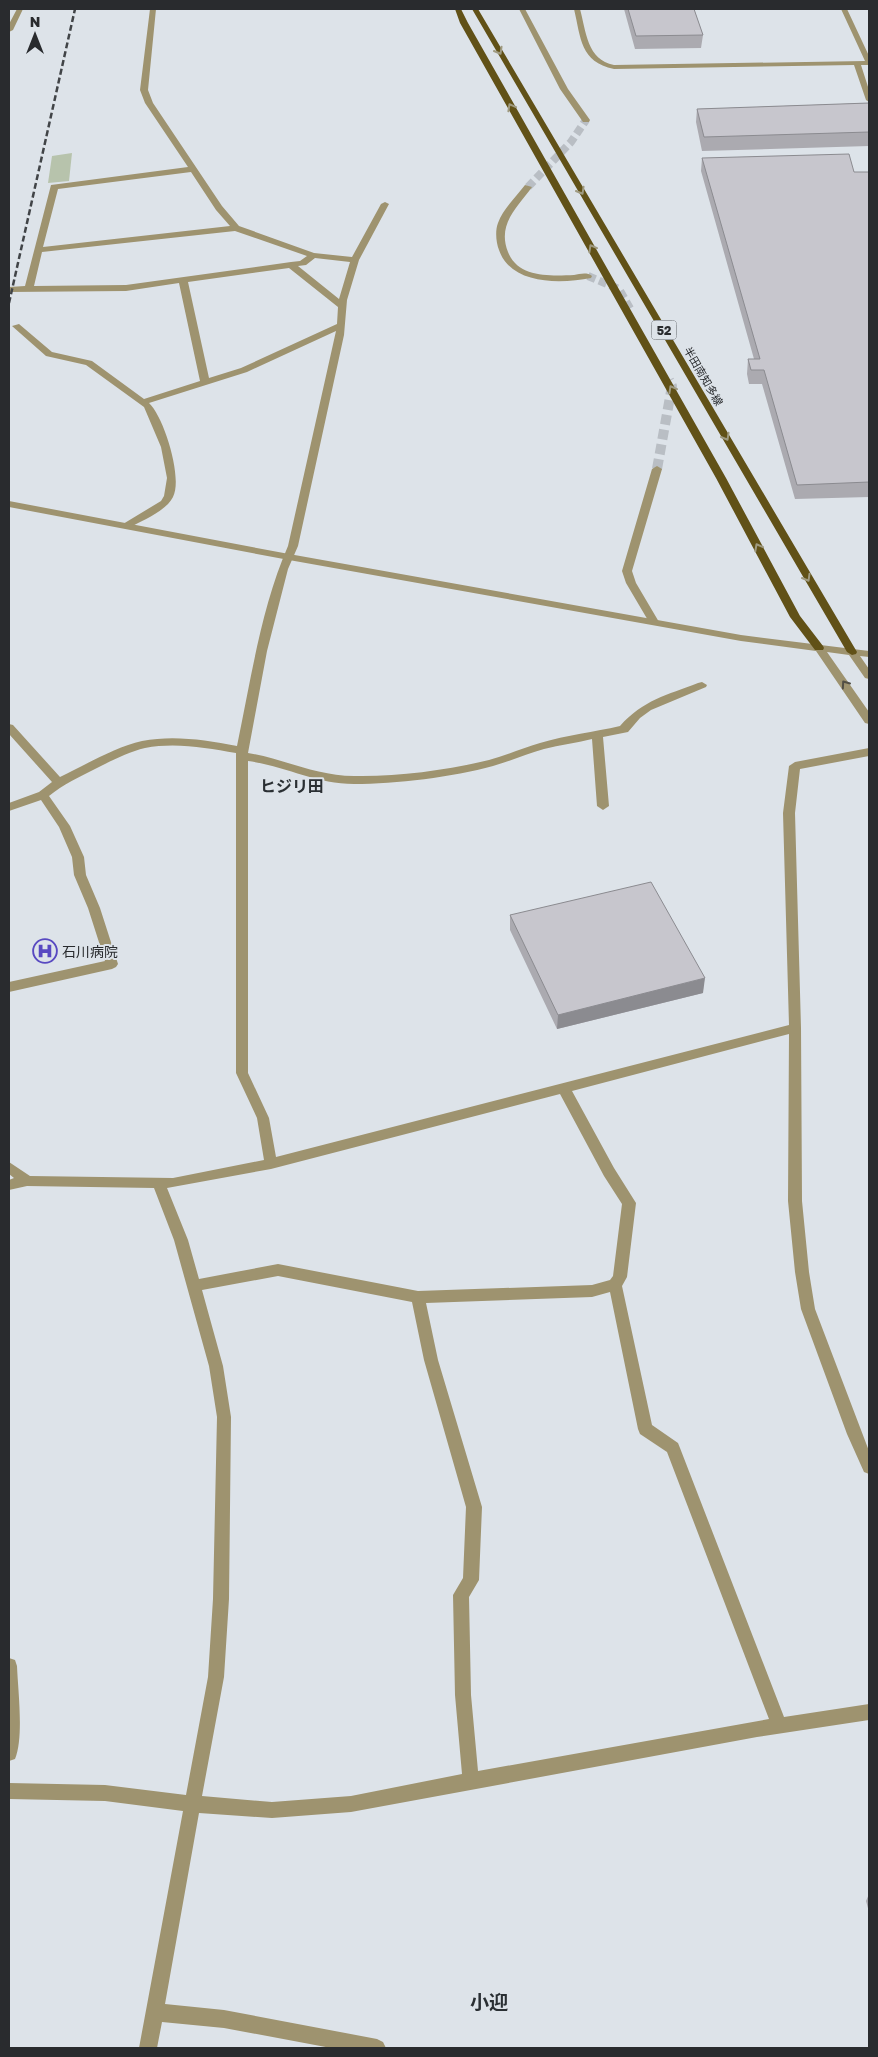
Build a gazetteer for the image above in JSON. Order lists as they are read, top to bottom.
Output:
{
  "streets": {
    "main road": ["52", "半田南知多線"]
  },
  "districts": ["ヒジリ田", "小迎"],
  "places": {
    "hospital": ["石川病院"]
  },
  "north": "top"
}
